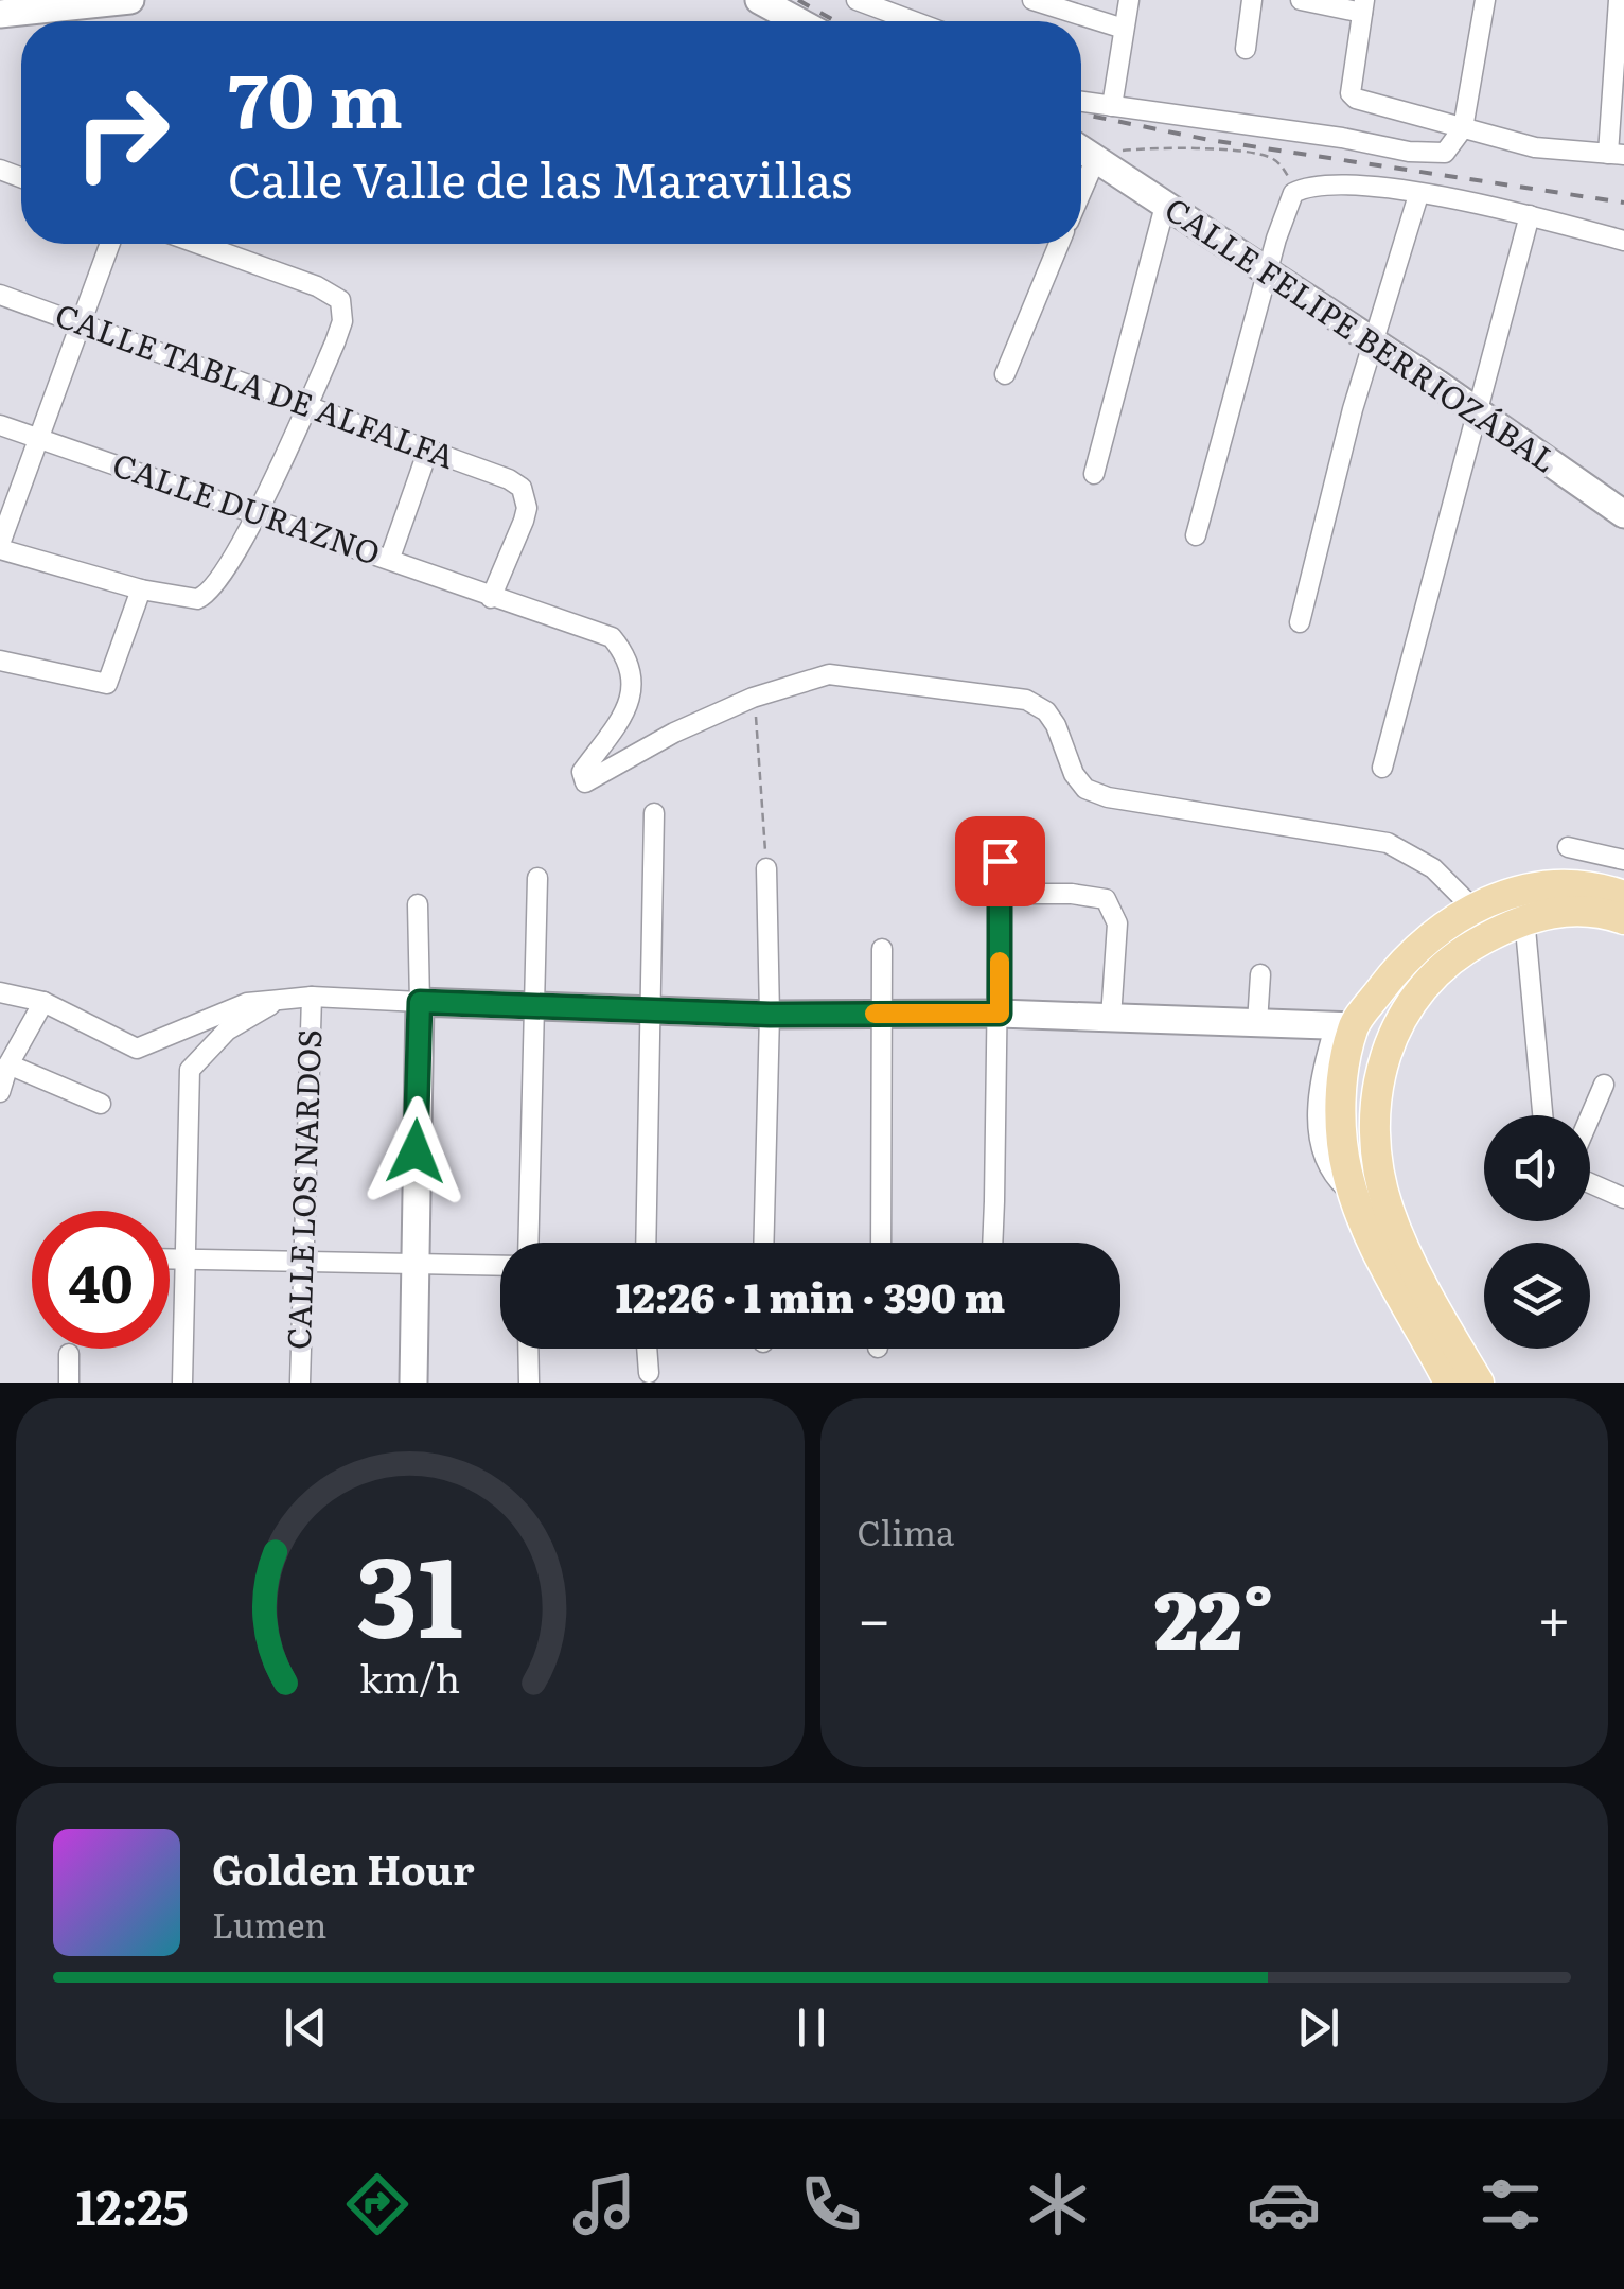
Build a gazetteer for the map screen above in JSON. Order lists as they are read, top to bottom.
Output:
{
  "streets": {
    "street": [
      "CALLE FELIPE BERRIOZÁBAL",
      "CALLE TABLA DE ALFALFA",
      "CALLE DURAZNO",
      "CALLE LOS NARDOS"
    ]
  },
  "crossings": [
    ["CALLE TABLA DE ALFALFA", "CALLE DURAZNO"]
  ],
  "page": {
    "turn": ["70 m", "Calle Valle de las Maravillas"],
    "limit": "40",
    "trip": "12:26 · 1 min · 390 m",
    "tile": "Clima",
    "heat": ["−", "22°", "+"],
    "song": ["Golden Hour", "Lumen"],
    "tabs": "12:25",
    "gauge": ["31", "km/h"]
  }
}
